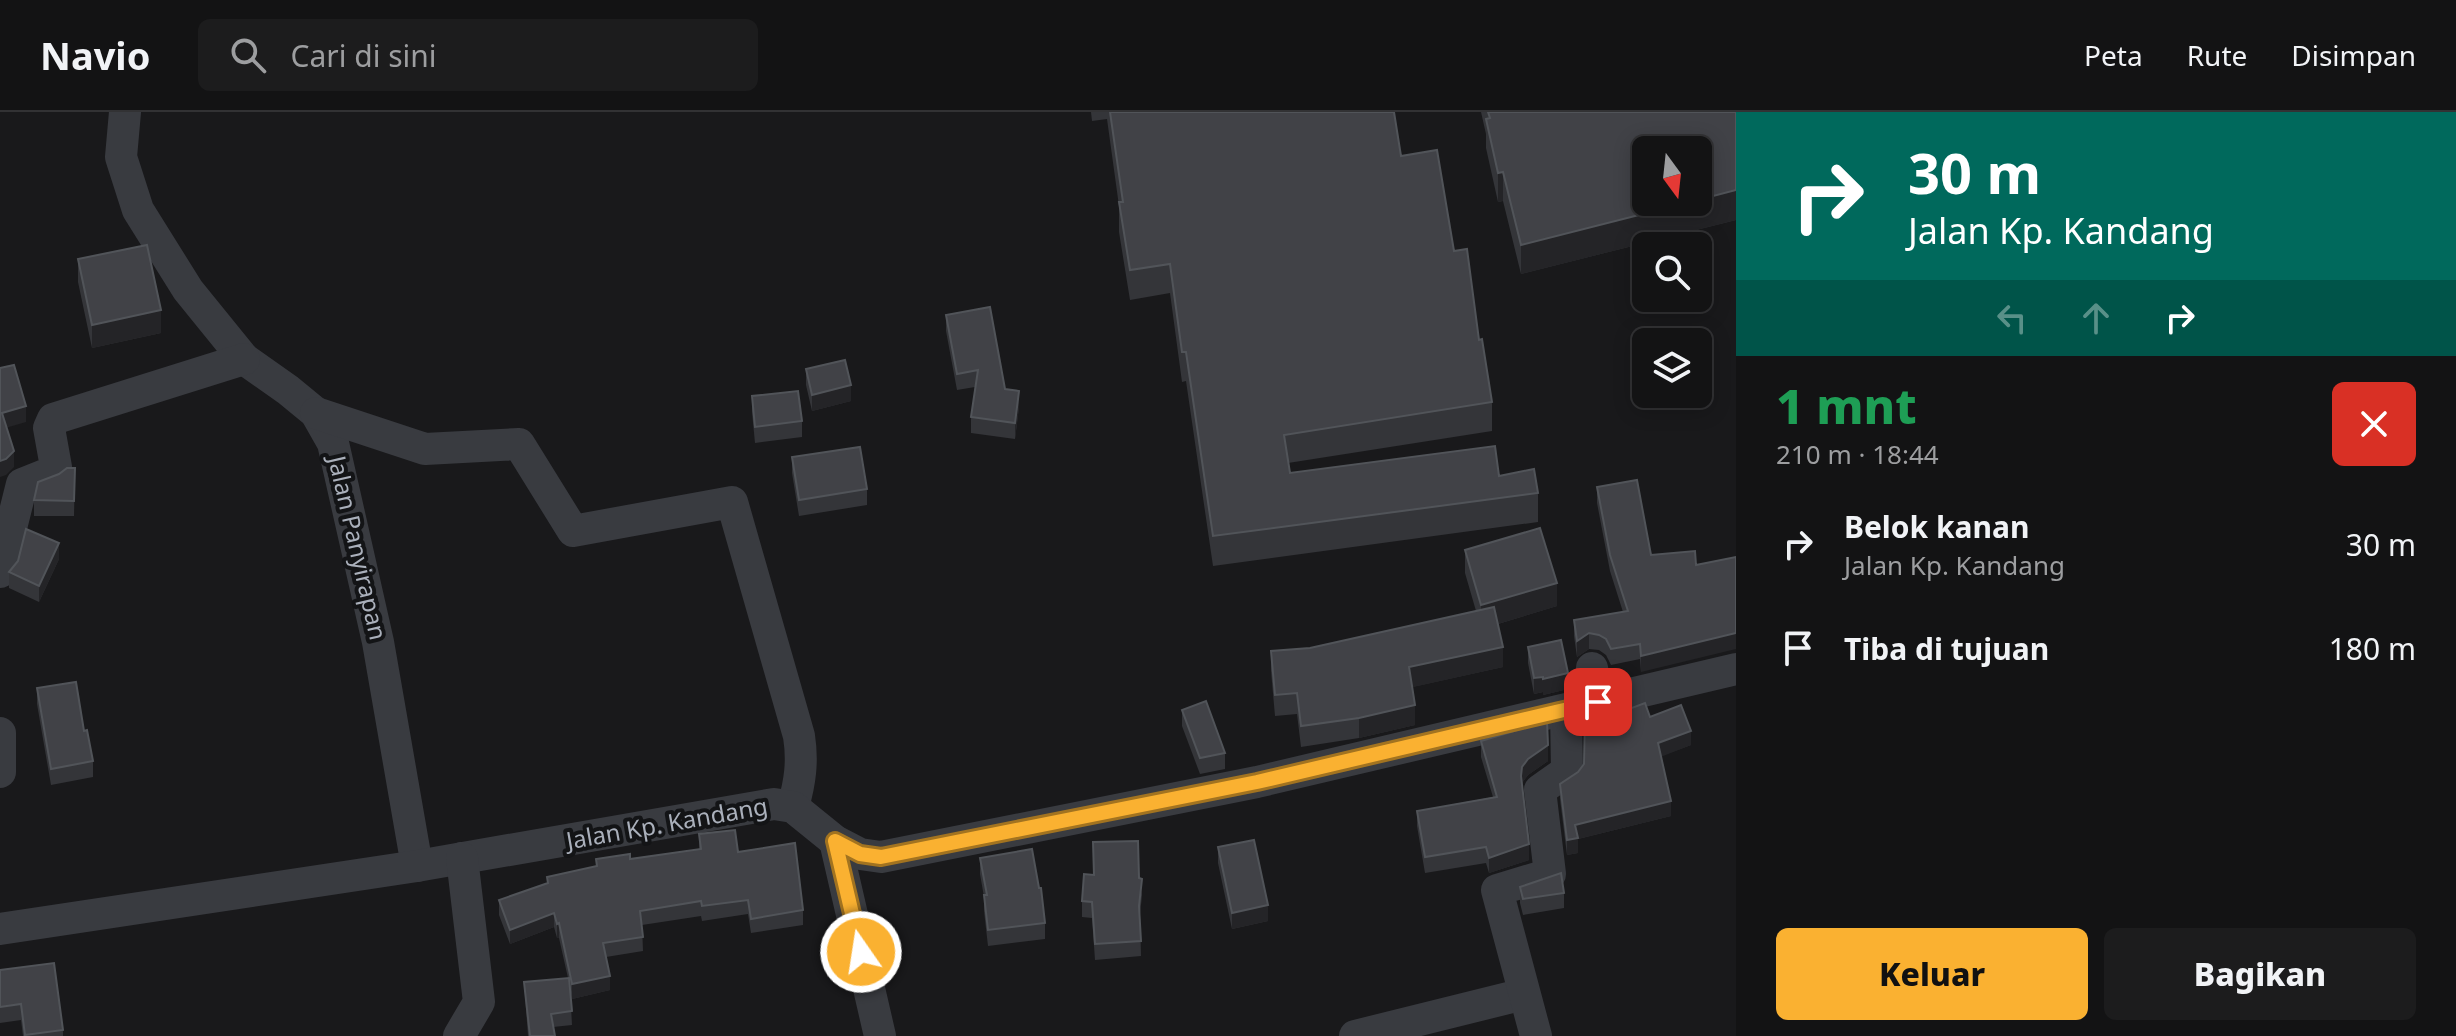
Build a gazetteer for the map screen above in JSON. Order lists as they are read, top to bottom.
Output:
{
  "streets": {
    "street": ["Jalan Panyirapan", "Jalan Kp. Kandang"]
  },
  "crossings": [
    ["Jalan Panyirapan", "Jalan Kp. Kandang"]
  ],
  "north": "bottom",
  "page": {
    "header": "Navio",
    "search": "Cari di sini",
    "nav": ["Peta", "Rute", "Disimpan"],
    "turn": ["30 m", "Jalan Kp. Kandang"],
    "heading": ["1 mnt", "210 m · 18:44"],
    "list": [
      {
        "name": "Belok kanan",
        "note": "Jalan Kp. Kandang",
        "value": "30 m"
      },
      {
        "name": "Tiba di tujuan",
        "value": "180 m"
      }
    ],
    "buttons": ["Keluar", "Bagikan"]
  }
}
